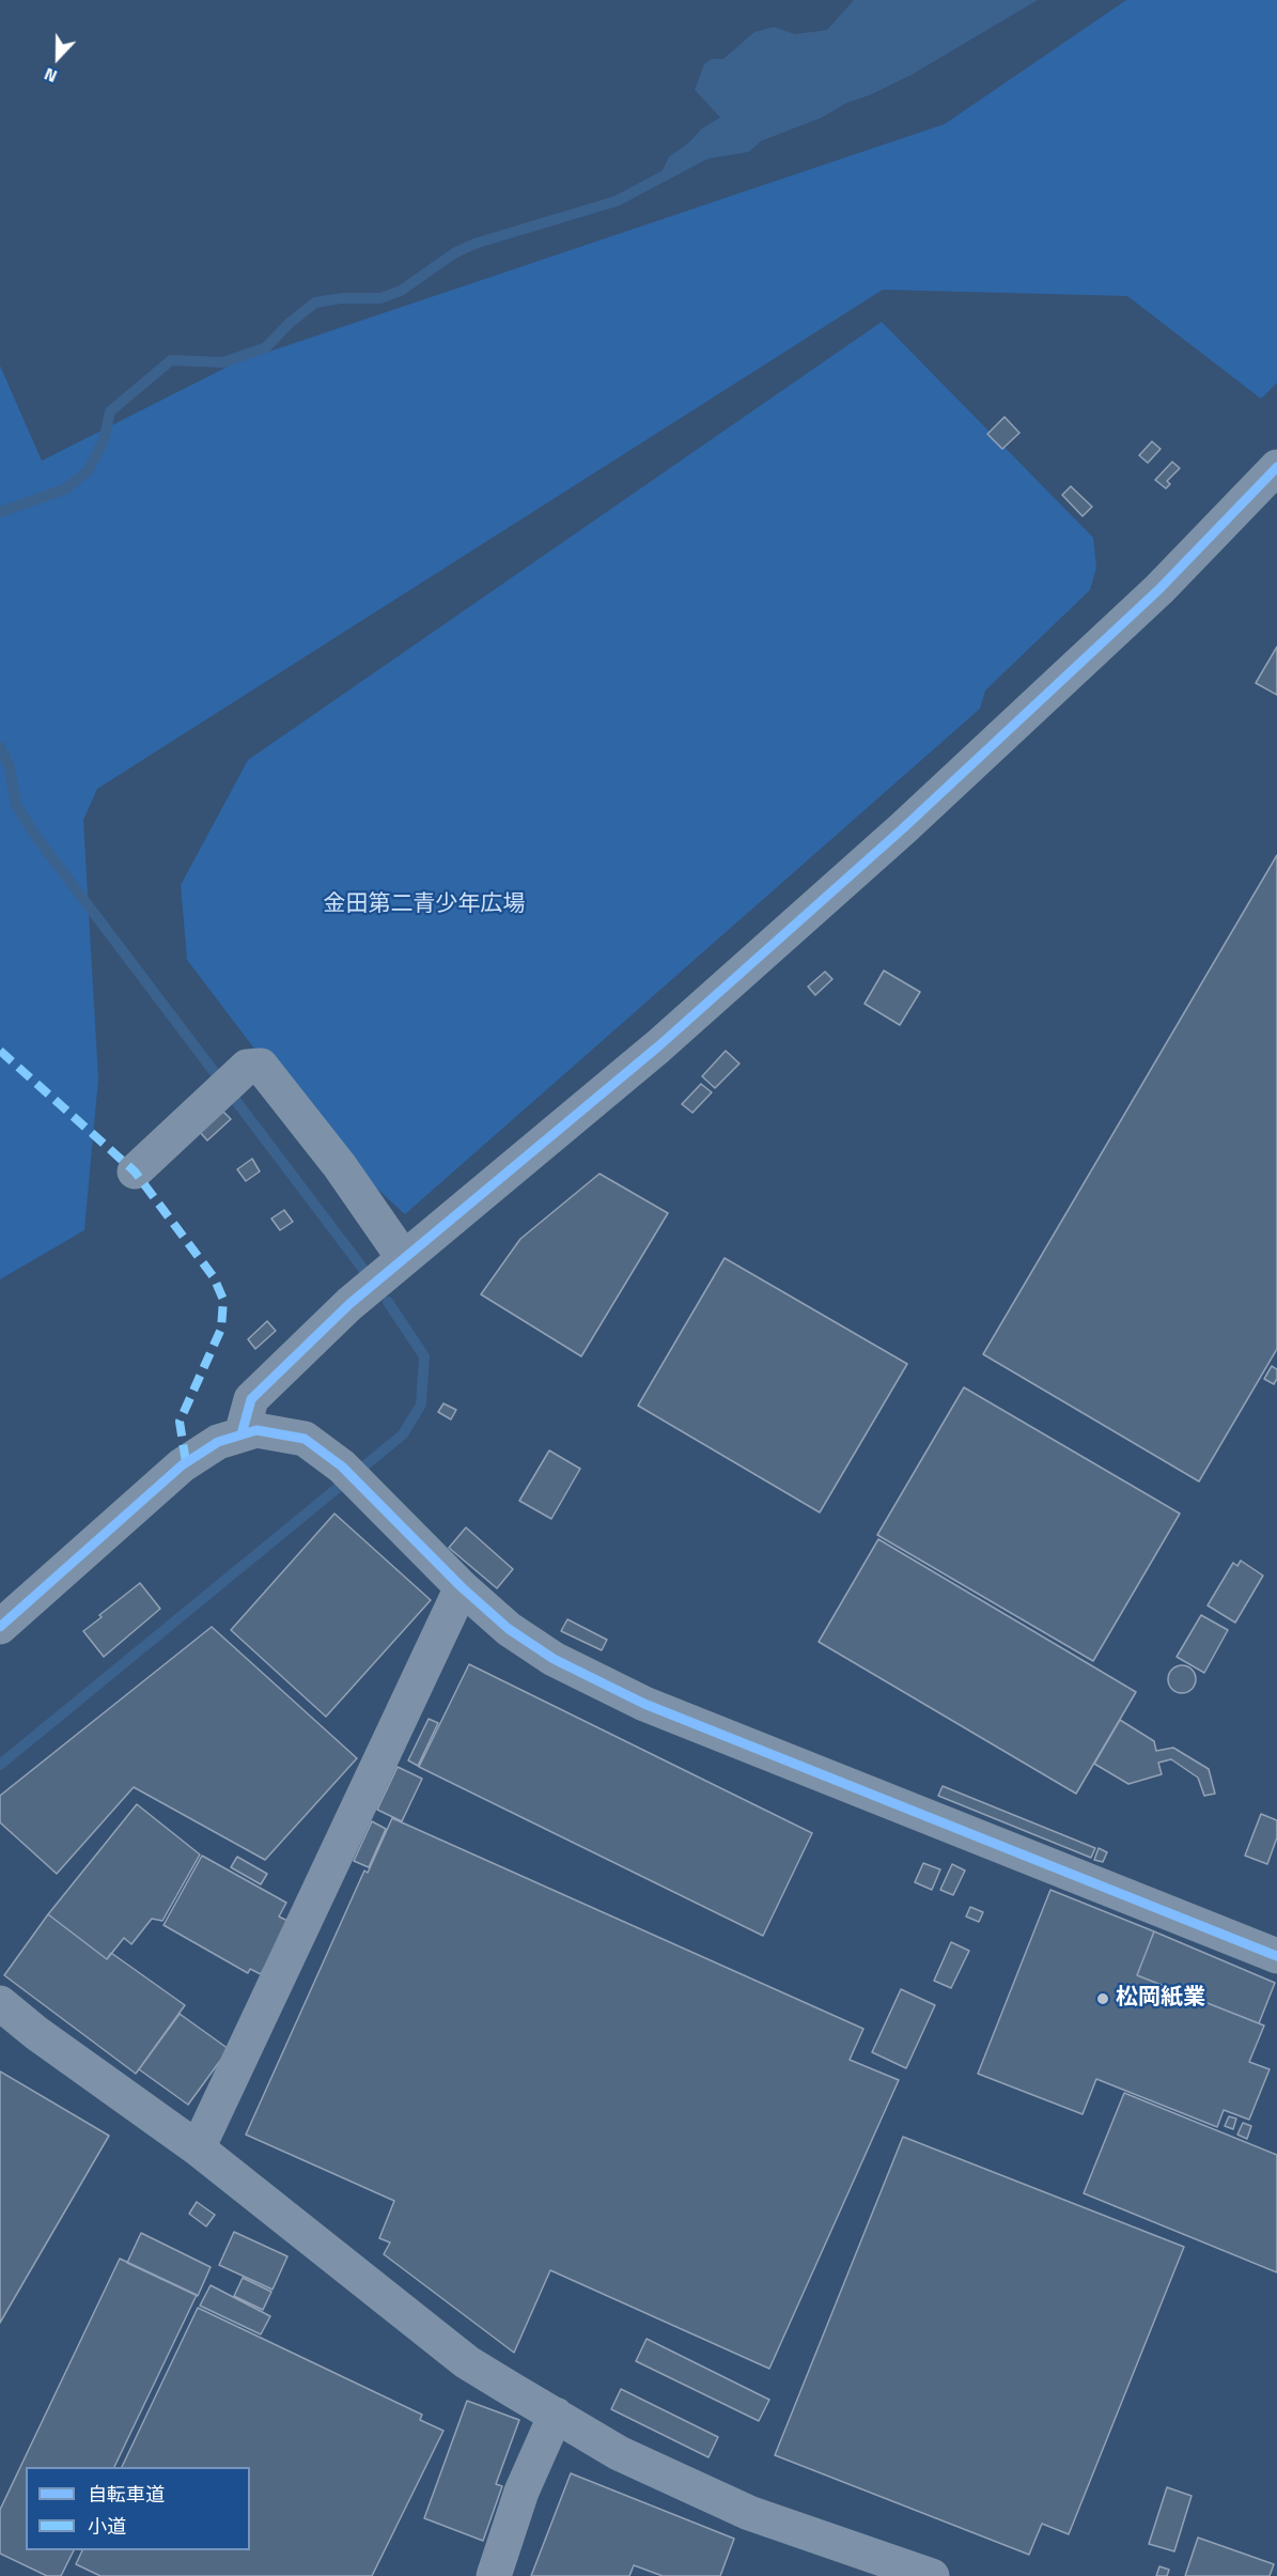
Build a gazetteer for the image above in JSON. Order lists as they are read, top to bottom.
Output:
{
  "parks": ["金田第二青少年広場"],
  "places": ["松岡紙業"],
  "legend": ["自転車道", "小道"],
  "north": "bottom"
}
